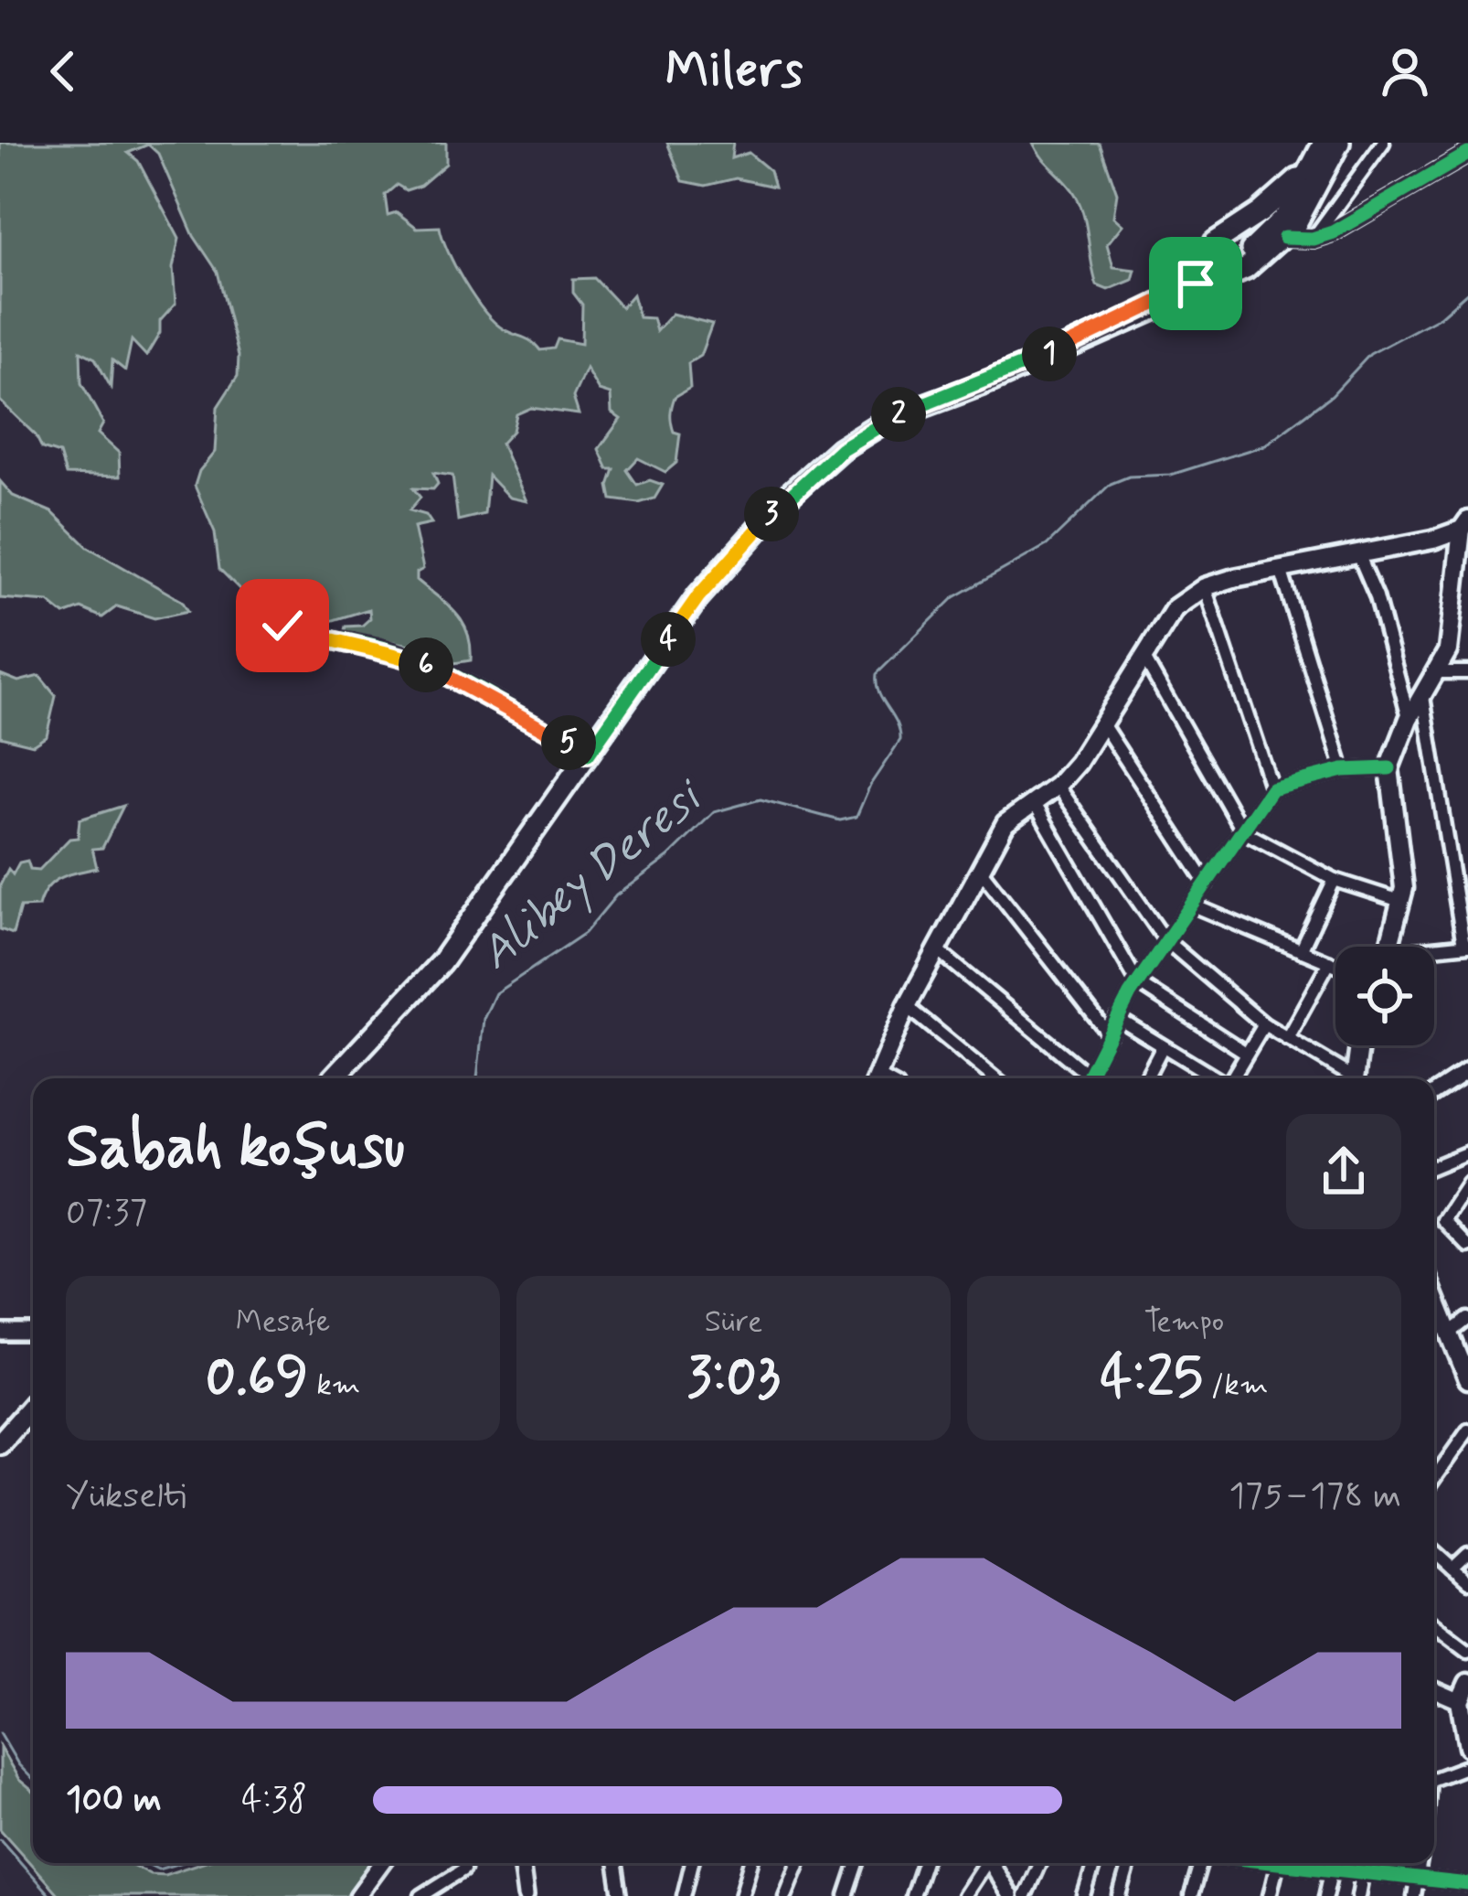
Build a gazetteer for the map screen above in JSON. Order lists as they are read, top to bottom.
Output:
{
  "water": ["Alibey Deresi"],
  "page": {
    "header": "Milers",
    "pins": [
      "1",
      "2",
      "3",
      "4",
      "6",
      "5"
    ],
    "heading": ["Sabah koşusu", "07:37"],
    "stats": [
      ["Mesafe", "0.69 km"],
      ["Süre", "3:03"],
      ["Tempo", "4:25 /km"]
    ],
    "chart": ["Yükselti", "175–178 m"],
    "list": [
      {
        "name": "100 m",
        "note": "4:38"
      }
    ]
  }
}
